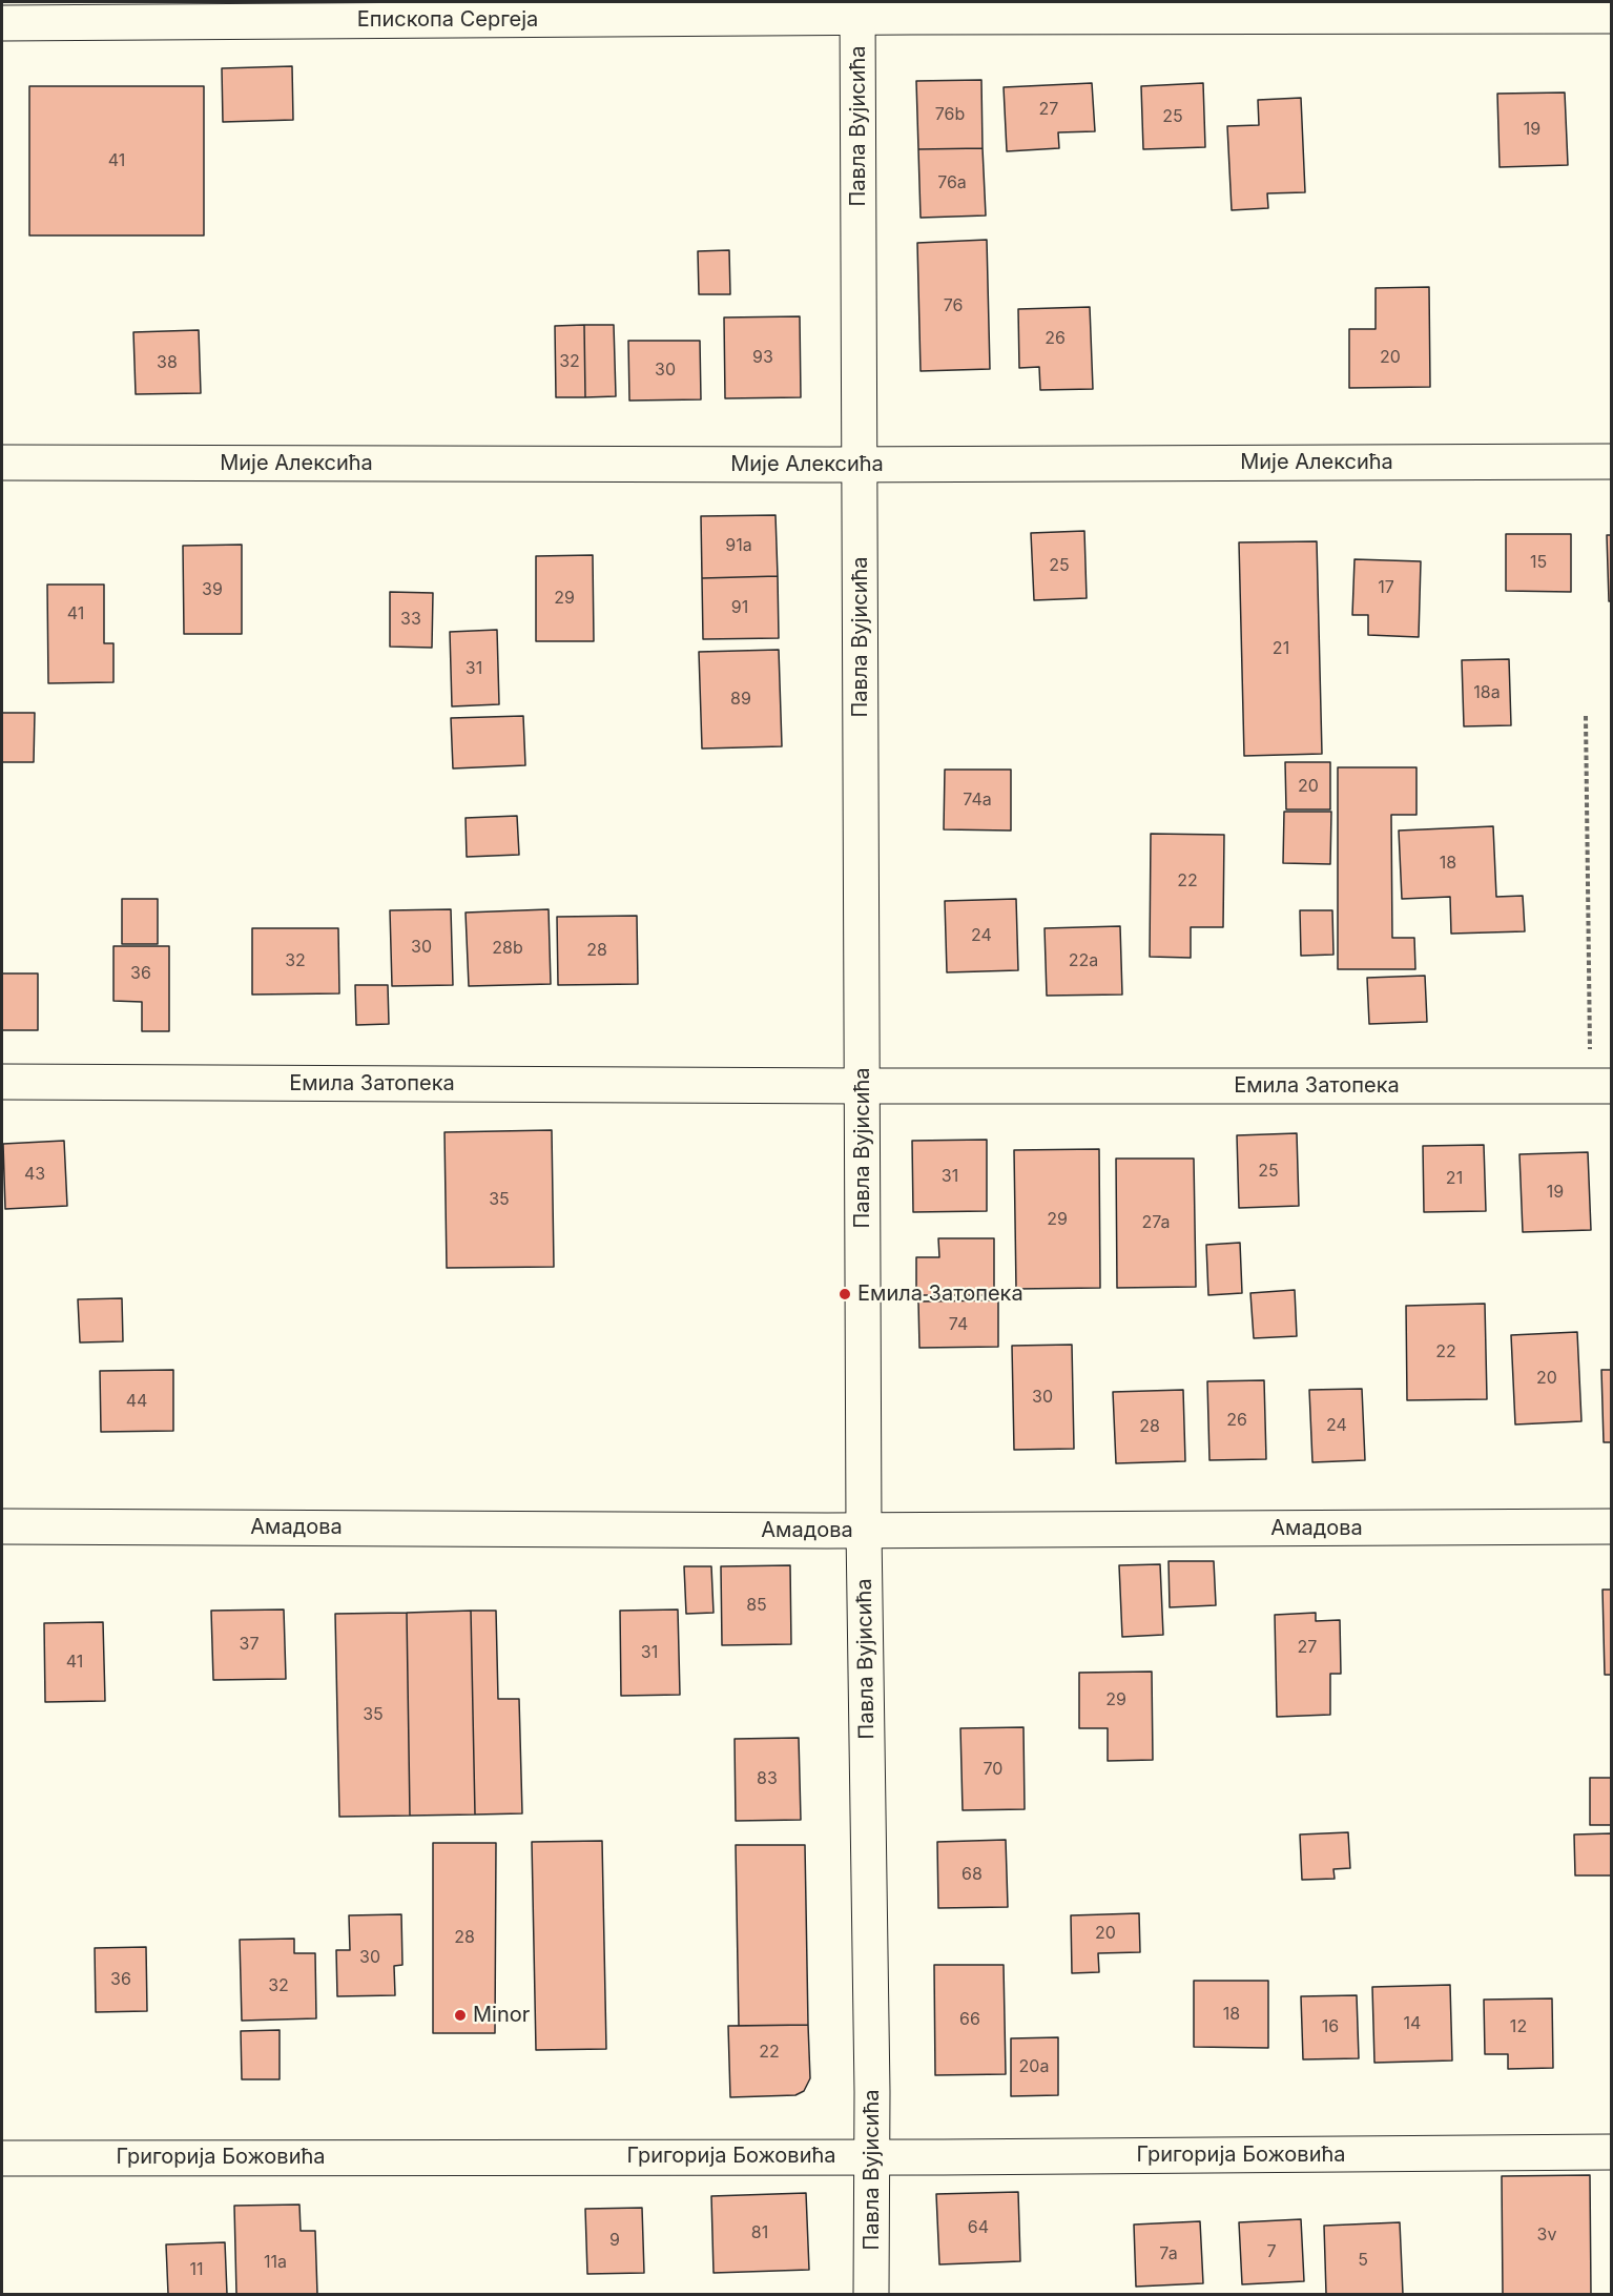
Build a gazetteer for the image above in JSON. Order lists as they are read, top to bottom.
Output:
{
  "streets": {
    "street": [
      "Епископа Сергеја",
      "Павла Вујисића",
      "Мије Алексића",
      "Емила Затопека",
      "Амадова",
      "Григорија Божовића"
    ]
  },
  "crossings": [
    ["Епископа Сергеја", "Павла Вујисића"],
    ["Павла Вујисића", "Мије Алексића"],
    ["Павла Вујисића", "Емила Затопека"],
    ["Павла Вујисића", "Амадова"],
    ["Павла Вујисића", "Григорија Божовића"]
  ],
  "places": ["Емила Затопека", "Minor"],
  "house_numbers": [
    "27",
    "76b",
    "25",
    "19",
    "41",
    "76a",
    "76",
    "26",
    "93",
    "20",
    "32",
    "38",
    "30",
    "91a",
    "15",
    "25",
    "17",
    "39",
    "29",
    "91",
    "41",
    "33",
    "21",
    "31",
    "18a",
    "89",
    "20",
    "74a",
    "18",
    "22",
    "24",
    "30",
    "28b",
    "28",
    "32",
    "22a",
    "36",
    "25",
    "43",
    "31",
    "21",
    "19",
    "35",
    "29",
    "27a",
    "74",
    "22",
    "20",
    "30",
    "44",
    "26",
    "24",
    "28",
    "85",
    "37",
    "27",
    "31",
    "41",
    "29",
    "35",
    "70",
    "83",
    "68",
    "20",
    "28",
    "30",
    "36",
    "32",
    "18",
    "66",
    "14",
    "16",
    "12",
    "22",
    "20a",
    "64",
    "81",
    "3v",
    "9",
    "7",
    "7a",
    "5",
    "11a",
    "11"
  ]
}
